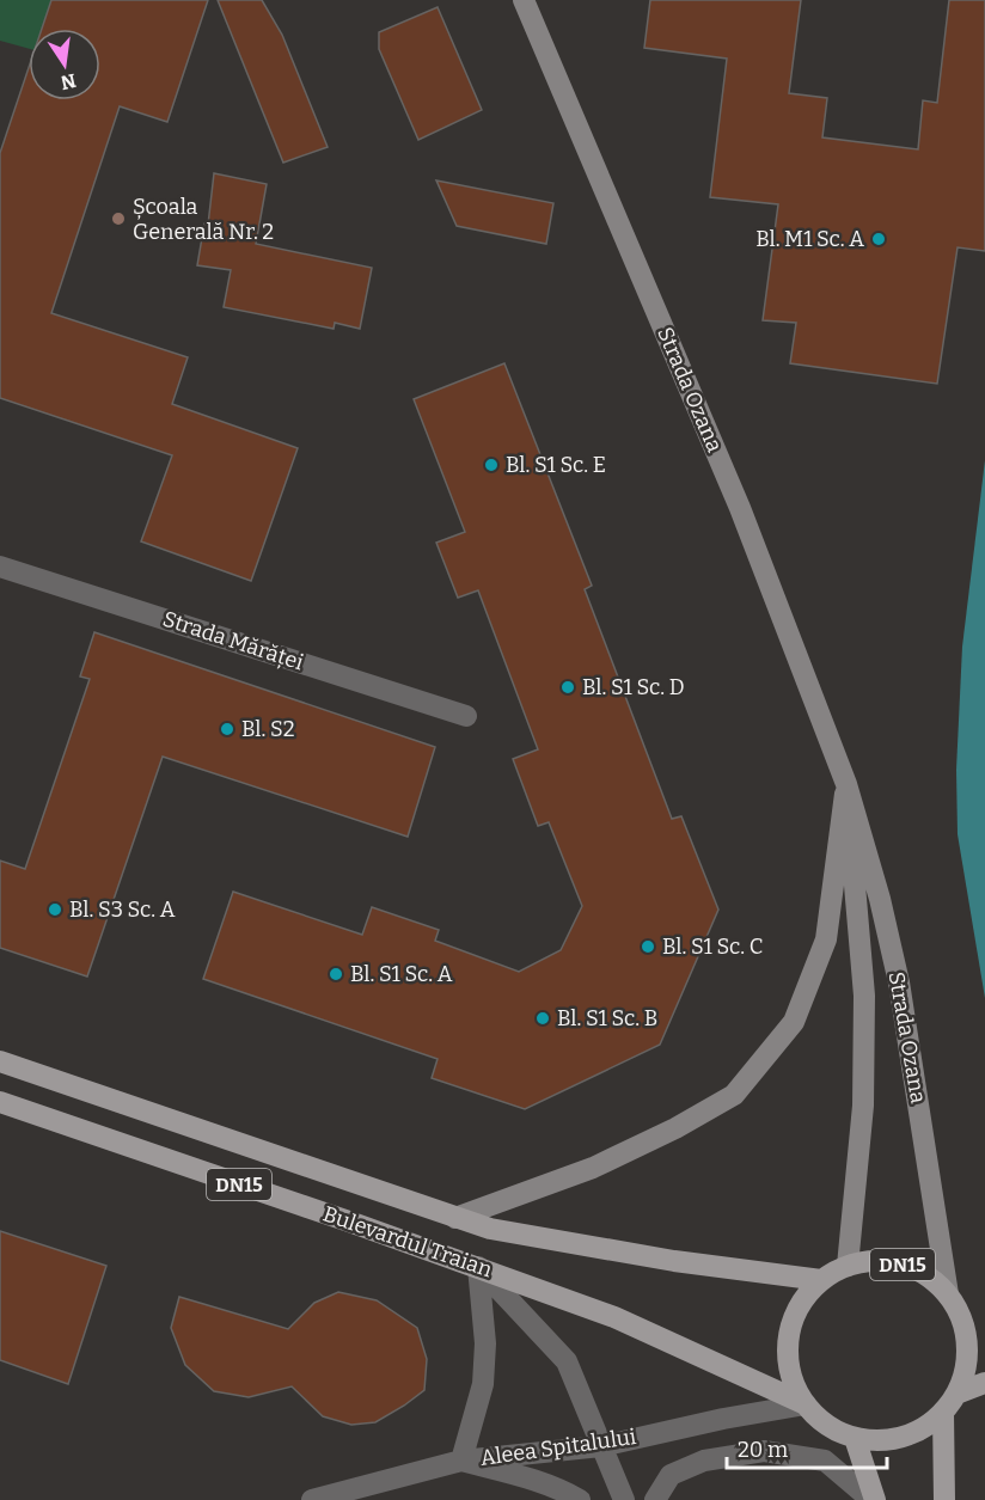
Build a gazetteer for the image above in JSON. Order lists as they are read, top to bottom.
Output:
{
  "streets": {
    "main road": ["DN15", "Bulevardul Traian"],
    "street": ["Strada Ozana", "Strada Mărăței", "Aleea Spitalului"]
  },
  "crossings": [
    ["Strada Ozana", "DN15"],
    ["Strada Ozana", "Bulevardul Traian"],
    ["Strada Ozana", "Aleea Spitalului"],
    ["DN15", "Bulevardul Traian"],
    ["DN15", "Aleea Spitalului"],
    ["Bulevardul Traian", "Aleea Spitalului"]
  ],
  "places": [
    "Școala Generală Nr. 2",
    "Bl. M1 Sc. A",
    "Bl. S1 Sc. E",
    "Bl. S1 Sc. D",
    "Bl. S2",
    "Bl. S3 Sc. A",
    "Bl. S1 Sc. C",
    "Bl. S1 Sc. A",
    "Bl. S1 Sc. B"
  ],
  "scale_bar": "20 m",
  "north": "bottom"
}
